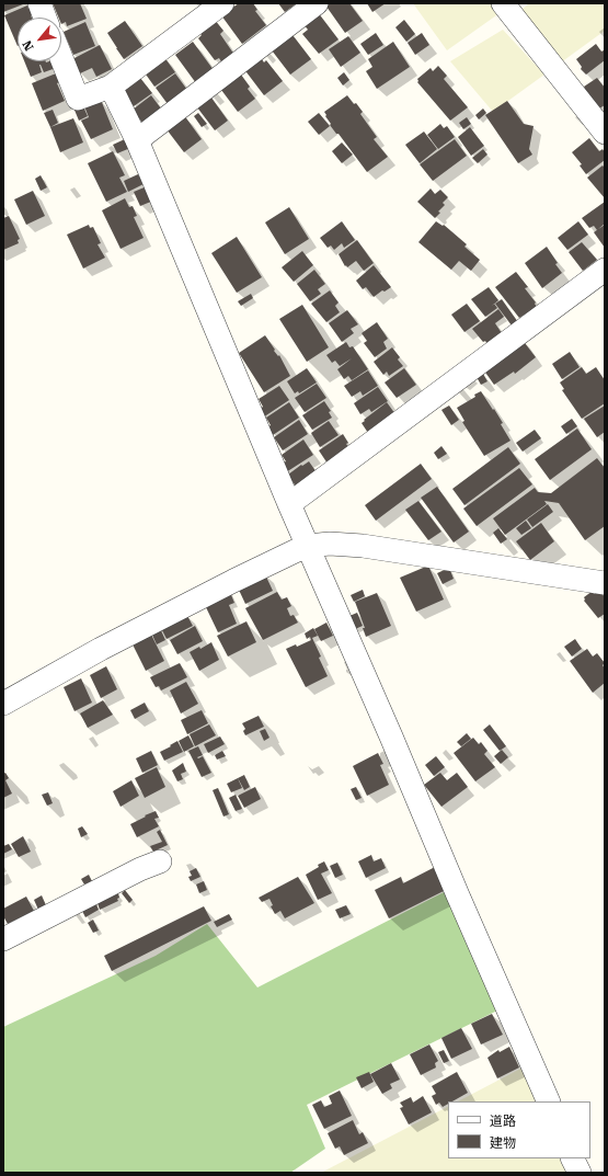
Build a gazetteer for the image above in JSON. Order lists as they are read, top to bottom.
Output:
{
  "legend": ["道路", "建物"],
  "north": "bottom left"
}
